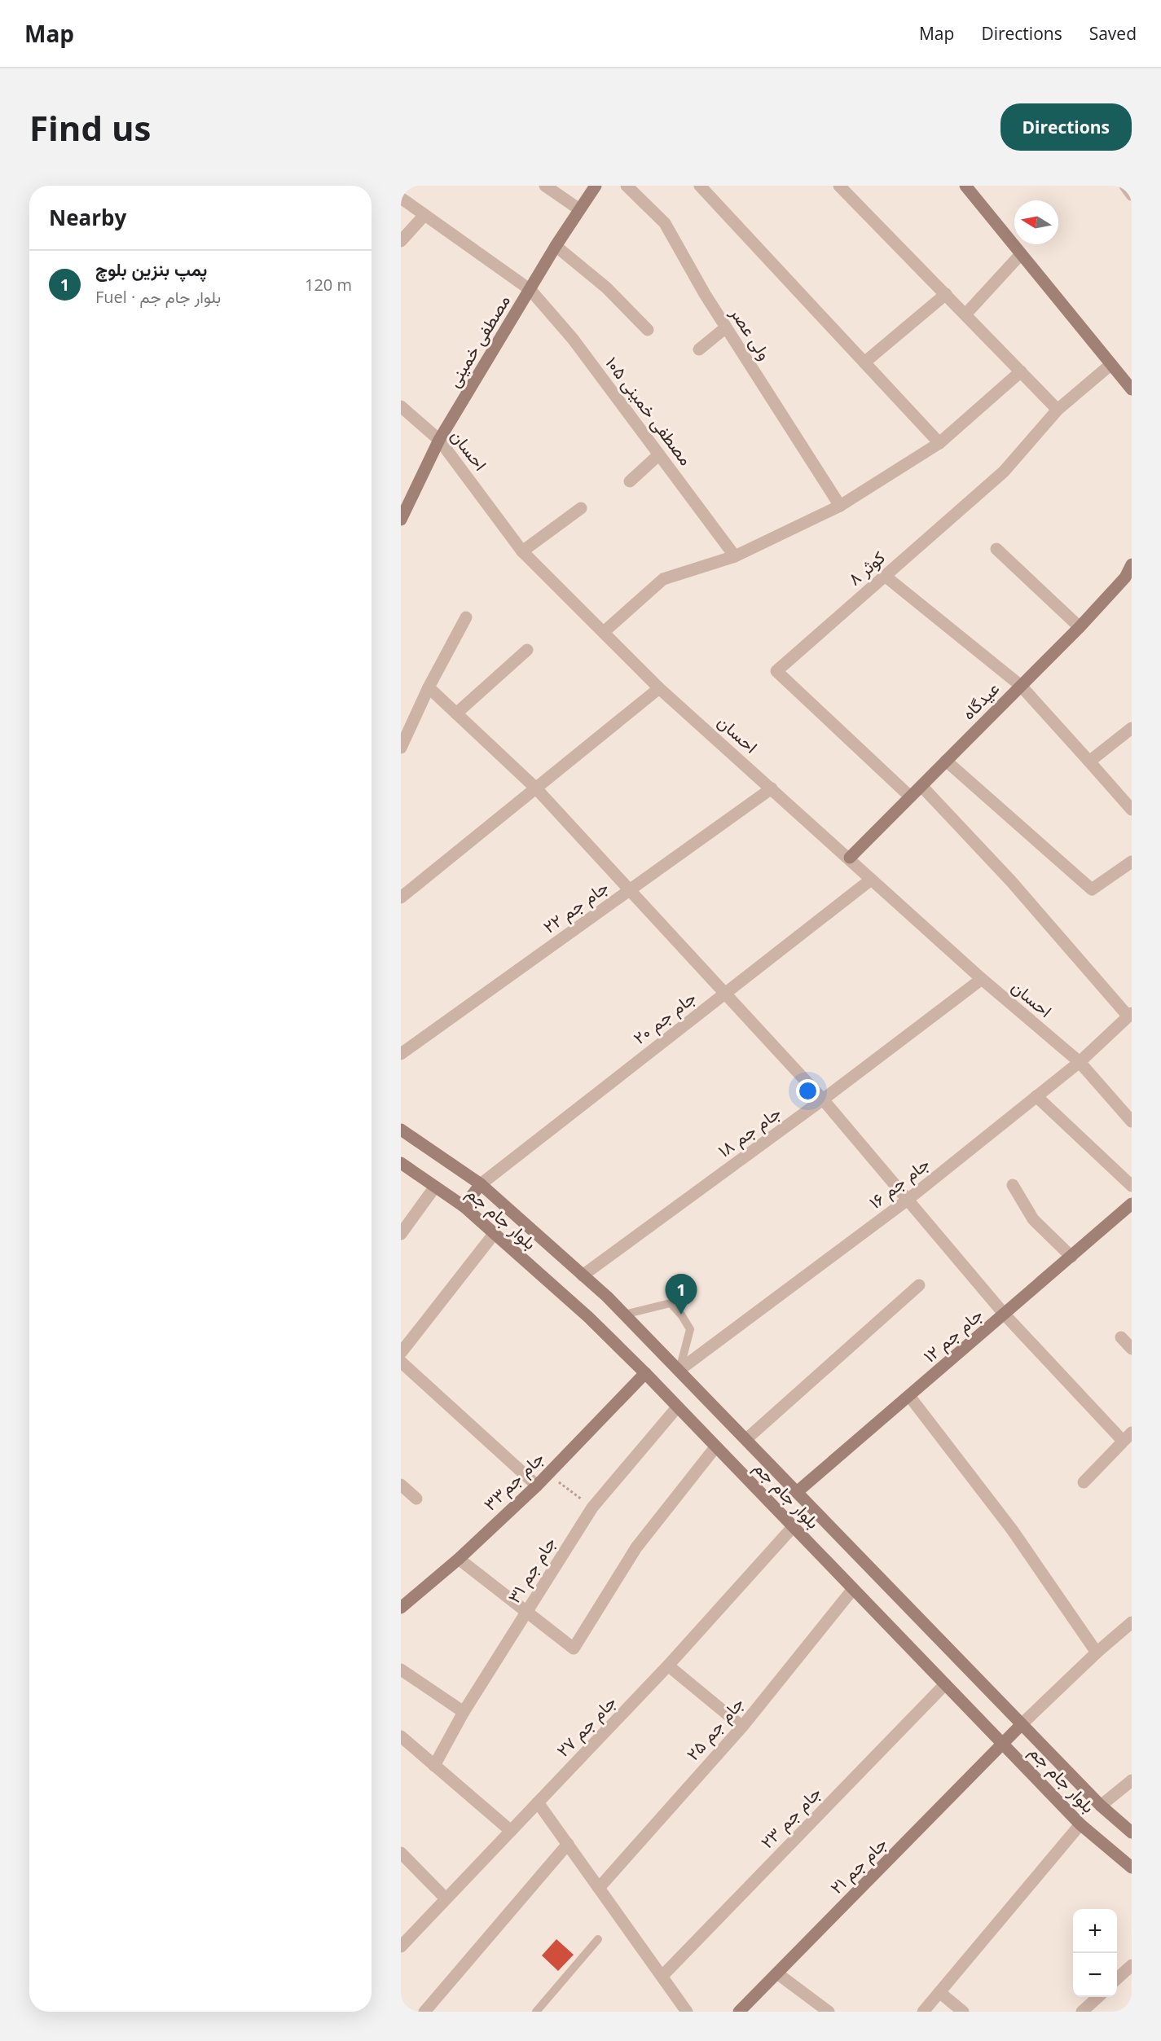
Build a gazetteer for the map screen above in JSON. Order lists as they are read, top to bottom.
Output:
{
  "streets": {
    "street": [
      "ولی عصر",
      "مصطفی خمینی",
      "مصطفی خمینی ۱۰۵",
      "احسان",
      "کوثر ۸",
      "عیدگاه",
      "جام جم ۲۲",
      "جام جم ۲۰",
      "جام جم ۱۸",
      "جام جم ۱۶",
      "بلوار جام جم",
      "جام جم ۱۲",
      "جام جم۳۳",
      "جام جم ۳۱",
      "جام جم ۲۷",
      "جام جم ۲۵",
      "جام جم ۲۳",
      "جام جم ۲۱"
    ]
  },
  "crossings": [
    ["مصطفی خمینی", "مصطفی خمینی ۱۰۵"],
    ["مصطفی خمینی", "احسان"],
    ["احسان", "عیدگاه"],
    ["احسان", "جام جم ۲۲"],
    ["احسان", "جام جم ۲۰"],
    ["احسان", "جام جم ۱۸"],
    ["احسان", "جام جم ۱۶"],
    ["کوثر ۸", "عیدگاه"],
    ["جام جم ۲۰", "بلوار جام جم"],
    ["جام جم ۱۸", "بلوار جام جم"],
    ["جام جم ۱۶", "بلوار جام جم"],
    ["بلوار جام جم", "جام جم ۱۲"],
    ["بلوار جام جم", "جام جم۳۳"],
    ["بلوار جام جم", "جام جم ۳۱"],
    ["بلوار جام جم", "جام جم ۲۷"],
    ["بلوار جام جم", "جام جم ۲۵"],
    ["بلوار جام جم", "جام جم ۲۳"],
    ["بلوار جام جم", "جام جم ۲۱"]
  ],
  "north": "left",
  "page": {
    "header": "Map",
    "nav": ["Map", "Directions", "Saved"],
    "buttons": "Directions",
    "title": "Find us",
    "heading": "Nearby",
    "list": [
      {
        "mark": "1",
        "name": "پمپ بنزین بلوچ",
        "note": "Fuel · بلوار جام جم",
        "value": "120 m"
      }
    ],
    "pins": "1",
    "map_buttons": ["+", "−"]
  }
}
